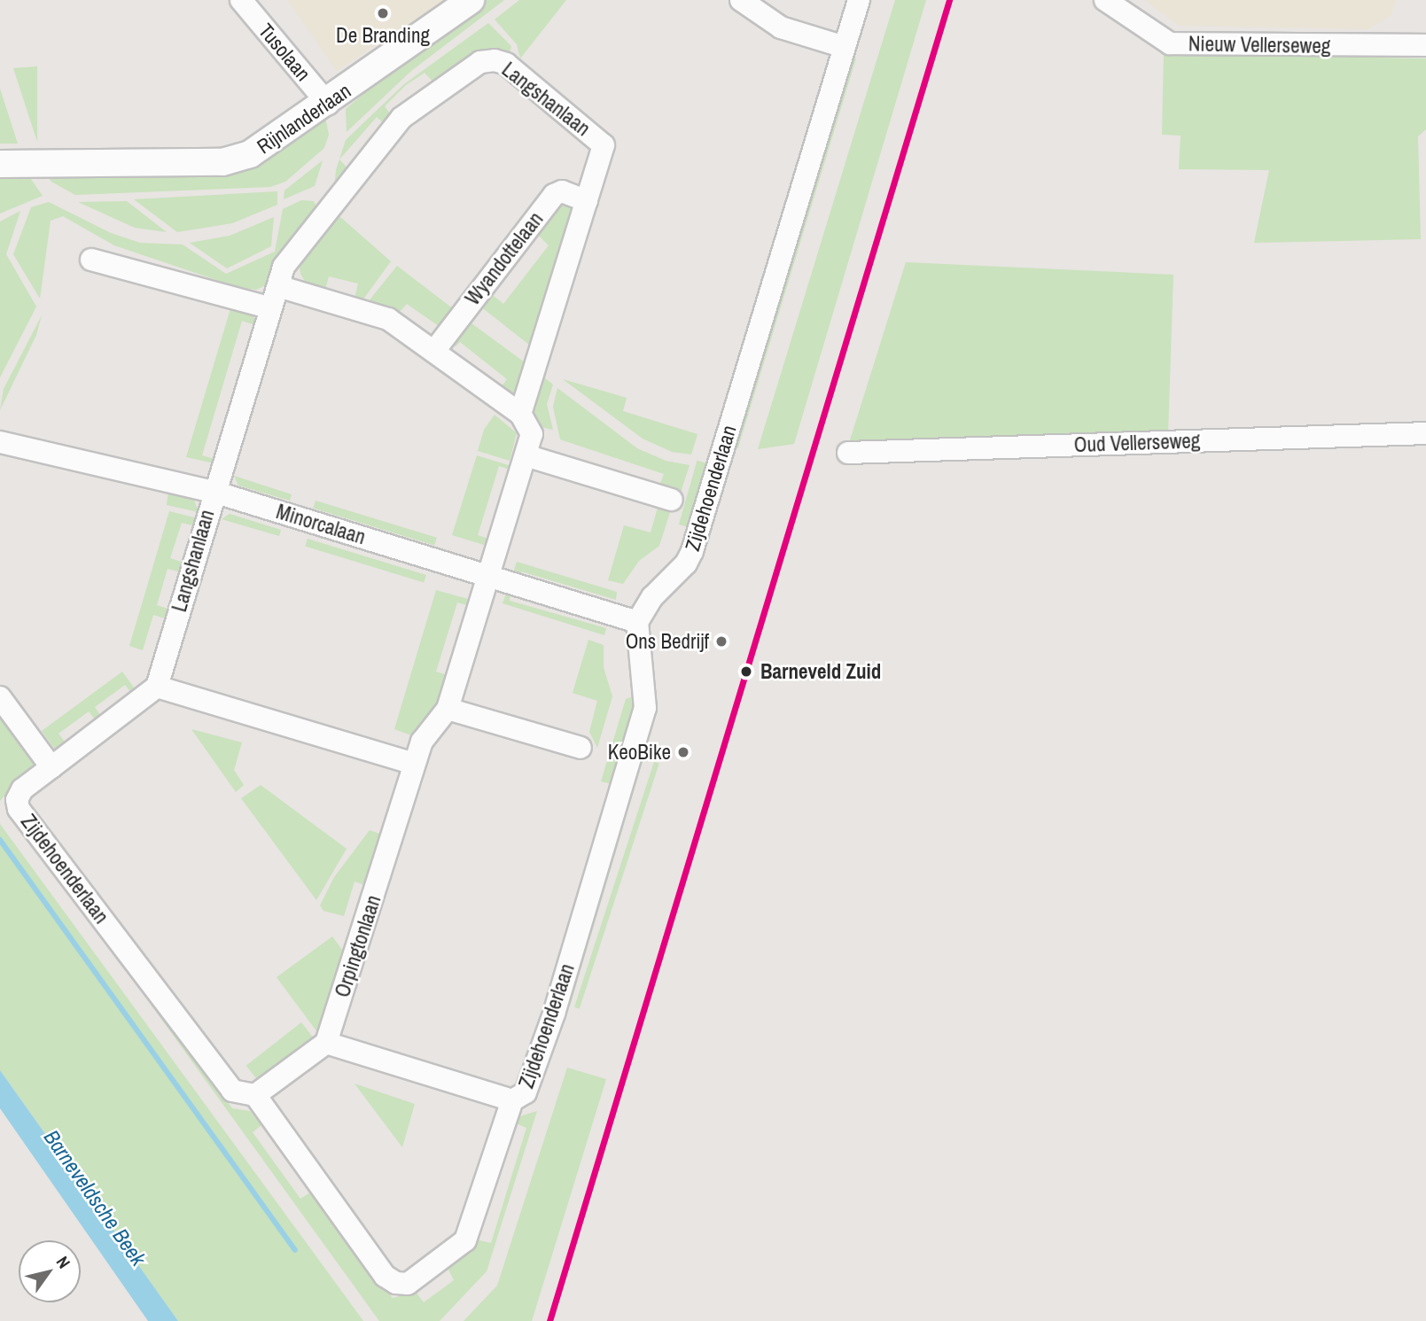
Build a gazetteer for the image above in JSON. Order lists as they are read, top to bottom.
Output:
{
  "streets": {
    "street": [
      "Nieuw Vellerseweg",
      "Tusolaan",
      "Langshanlaan",
      "Rijnlanderlaan",
      "Wyandottelaan",
      "Oud Vellerseweg",
      "Zijdehoenderlaan",
      "Minorcalaan",
      "Orpingtonlaan"
    ]
  },
  "crossings": [
    ["Tusolaan", "Rijnlanderlaan"],
    ["Langshanlaan", "Wyandottelaan"],
    ["Langshanlaan", "Minorcalaan"],
    ["Zijdehoenderlaan", "Minorcalaan"],
    ["Minorcalaan", "Orpingtonlaan"]
  ],
  "water": ["Barneveldsche Beek"],
  "places": [
    "De Branding",
    "Ons Bedrijf",
    "Barneveld Zuid",
    "KeoBike"
  ],
  "north": "top right"
}
